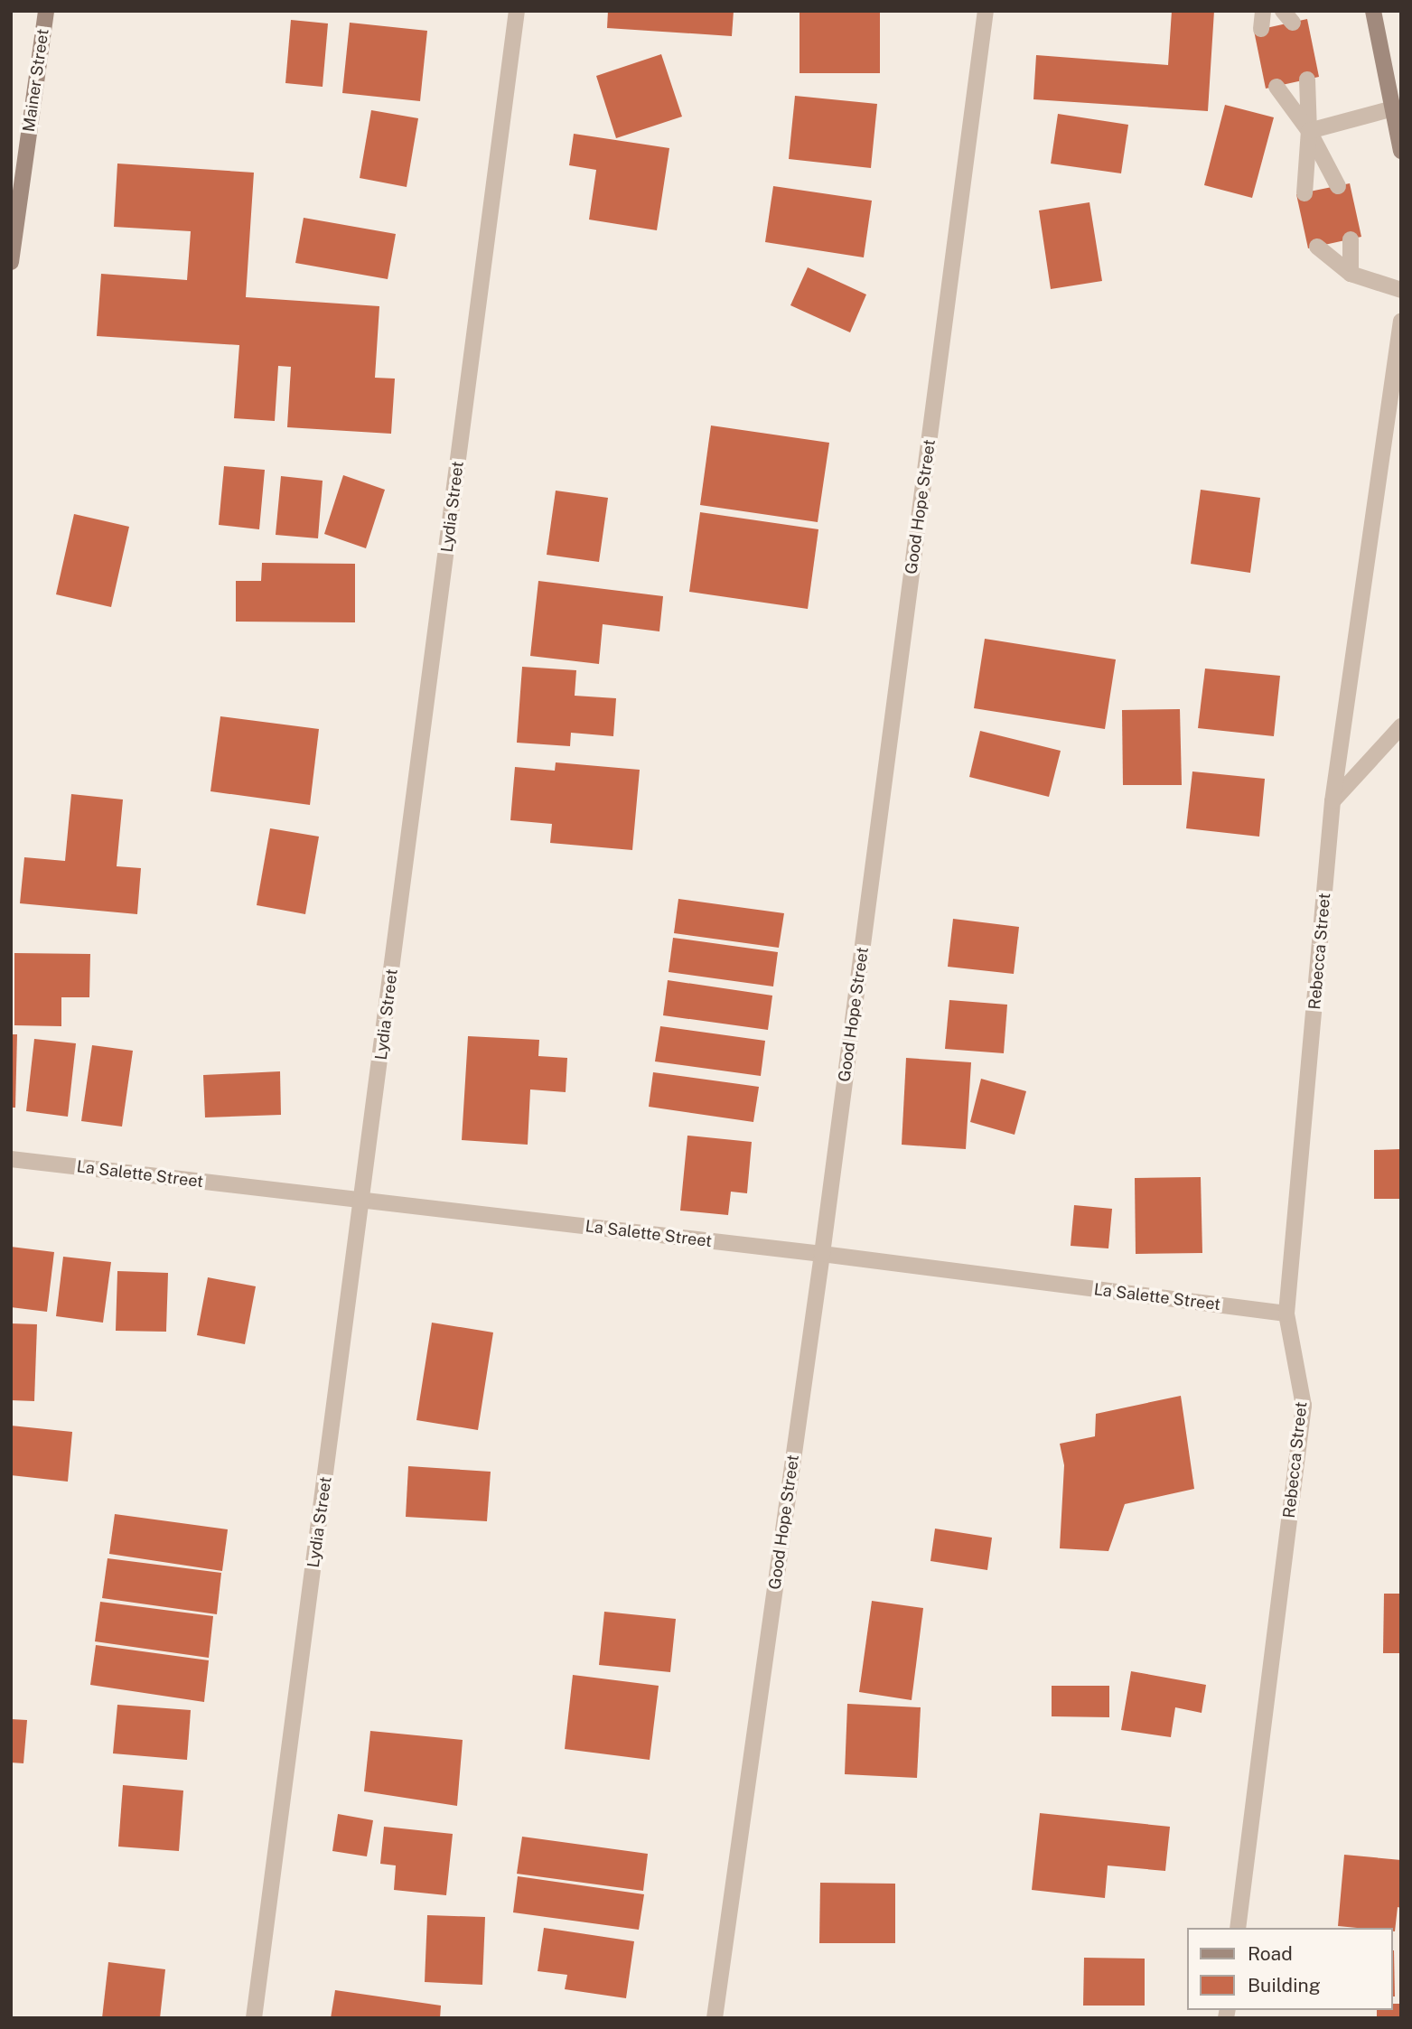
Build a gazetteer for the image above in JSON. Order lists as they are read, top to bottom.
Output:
{
  "streets": {
    "street": [
      "Mainer Street",
      "Lydia Street",
      "Good Hope Street",
      "Rebecca Street",
      "La Salette Street"
    ]
  },
  "crossings": [
    ["Lydia Street", "La Salette Street"],
    ["Good Hope Street", "La Salette Street"],
    ["Rebecca Street", "La Salette Street"]
  ],
  "legend": ["Road", "Building"]
}
